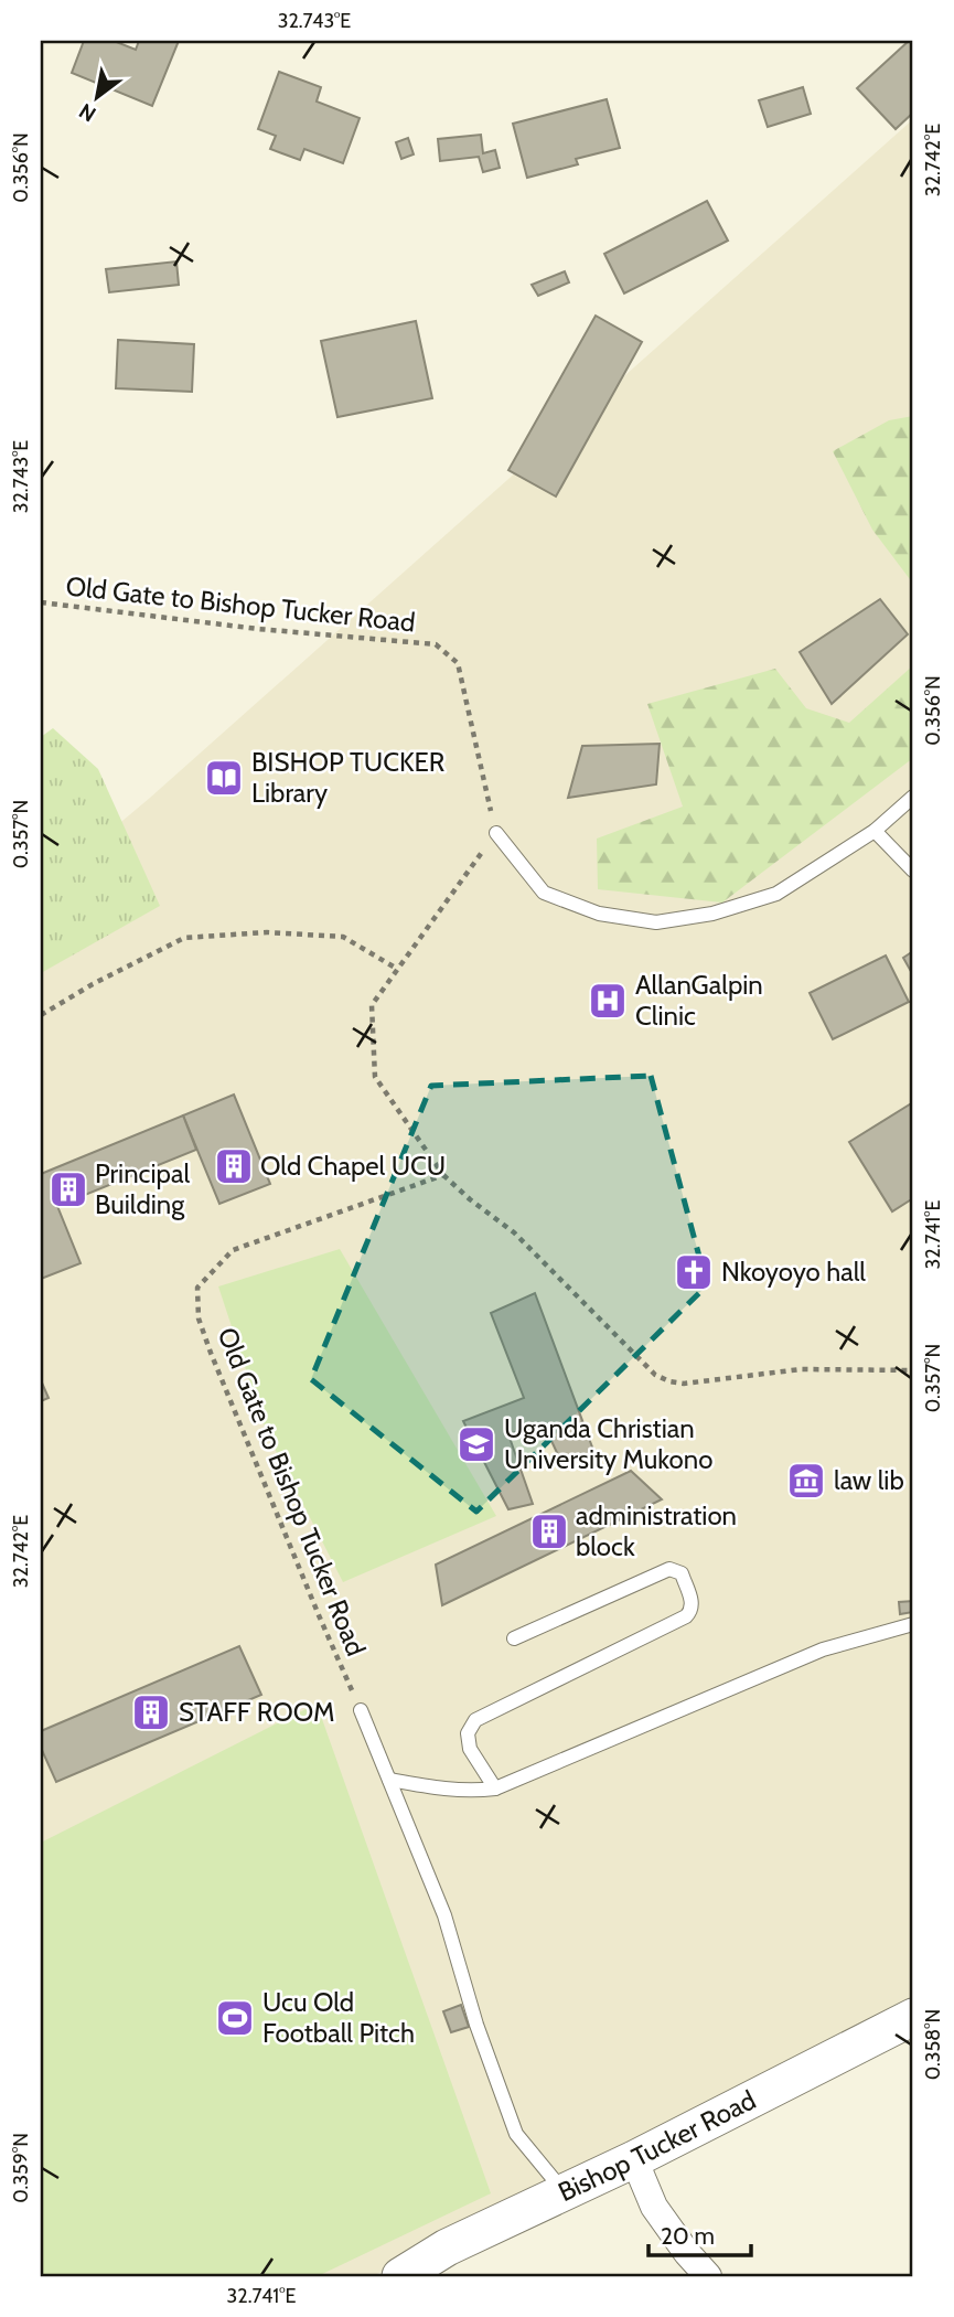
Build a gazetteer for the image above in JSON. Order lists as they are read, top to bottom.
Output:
{
  "streets": {
    "main road": ["Bishop Tucker Road"],
    "path": ["Old Gate to Bishop Tucker Road"]
  },
  "places": {
    "library": ["BISHOP TUCKER Library"],
    "hospital": ["AllanGalpin Clinic"],
    "building": [
      "Old Chapel UCU",
      "Principal Building",
      "administration block",
      "STAFF ROOM"
    ],
    "church": ["Nkoyoyo hall"],
    "school or university": ["Uganda Christian University Mukono"],
    "museum": ["law lib"],
    "sports": ["Ucu Old Football Pitch"]
  },
  "scale_bar": "20 m",
  "north": "bottom left",
  "coordinates": [
    "32.743°E",
    "32.742°E",
    "0.356°N",
    "0.357°N",
    "32.741°E",
    "0.358°N",
    "0.359°N"
  ]
}
